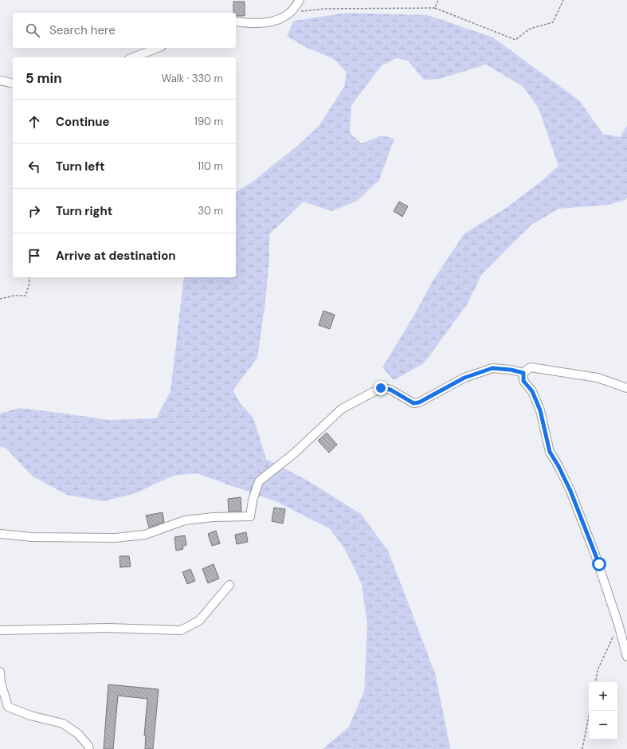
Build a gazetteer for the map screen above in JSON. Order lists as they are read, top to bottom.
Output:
{
  "page": {
    "search": "Search here",
    "heading": ["5 min", "Walk · 330 m"],
    "list": [
      ["Continue", "190 m"],
      ["Turn left", "110 m"],
      ["Turn right", "30 m"],
      "Arrive at destination"
    ],
    "map_buttons": ["+", "−"]
  }
}
